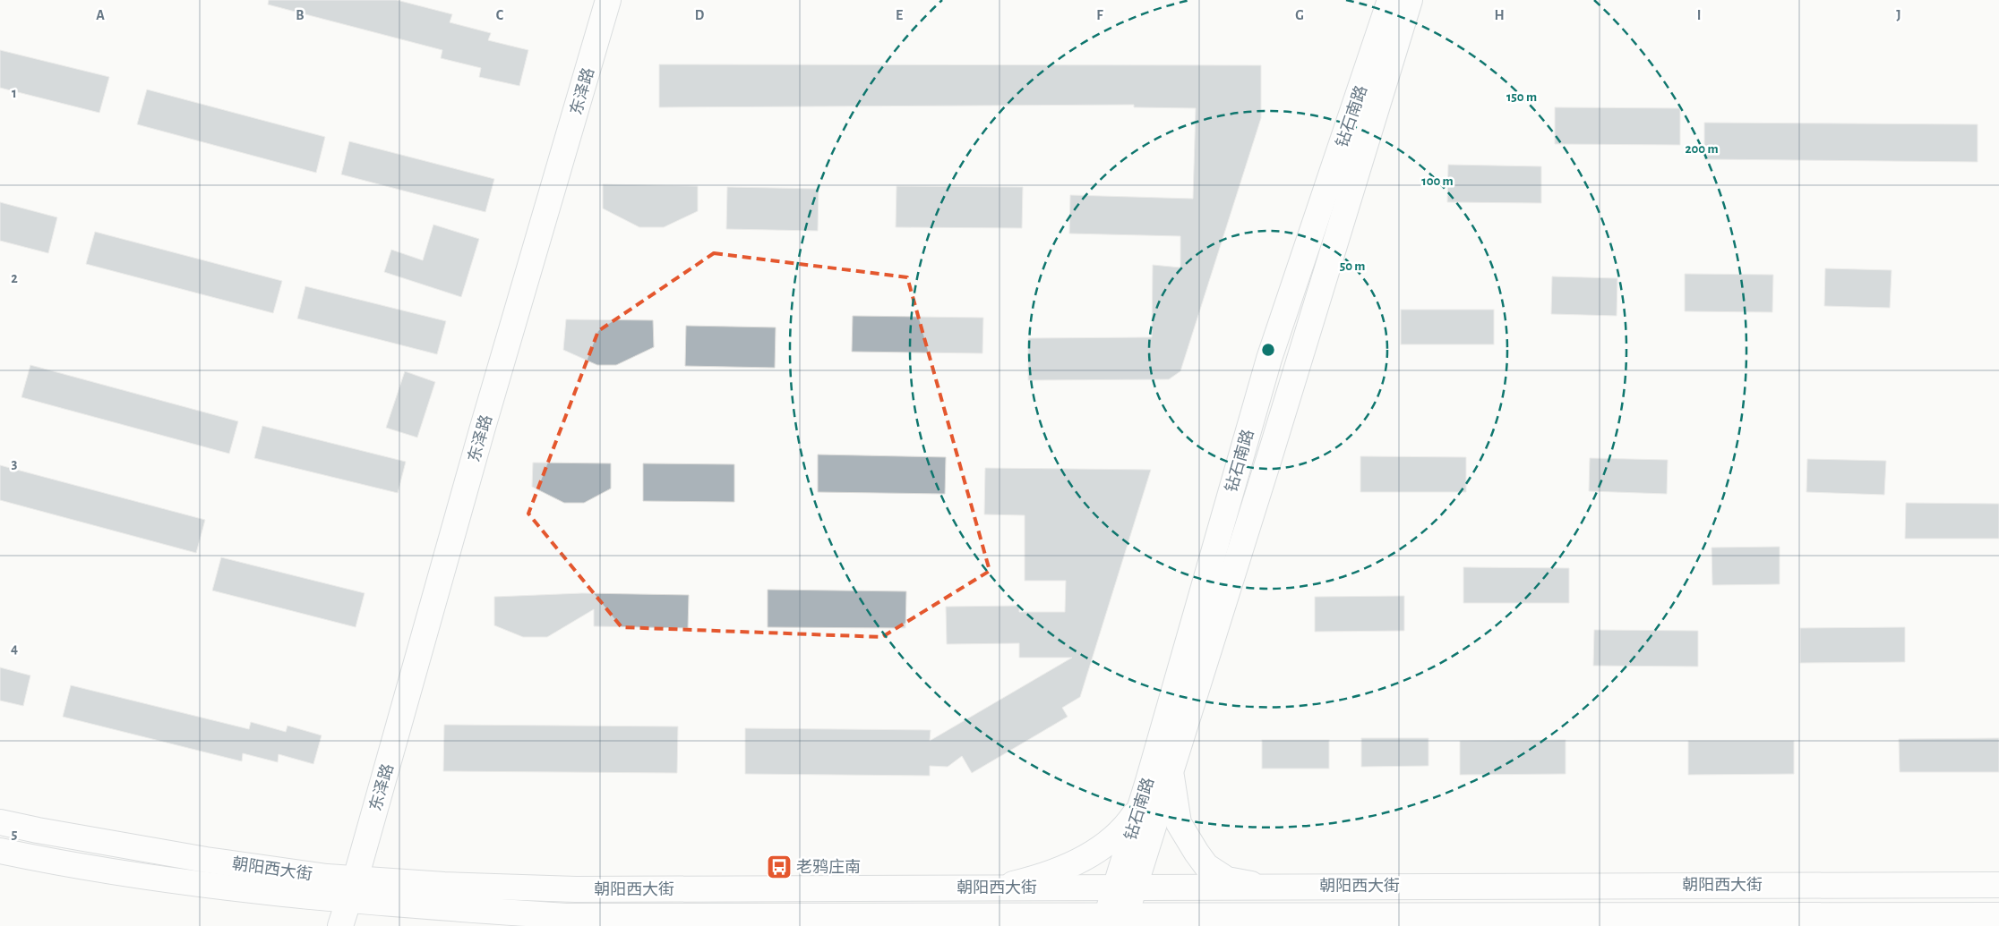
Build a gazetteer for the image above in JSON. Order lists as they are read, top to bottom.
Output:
{
  "streets": {
    "main road": ["东泽路", "钻石南路", "朝阳西大街"]
  },
  "crossings": [
    ["东泽路", "朝阳西大街"],
    ["钻石南路", "朝阳西大街"]
  ],
  "places": {
    "bus stop": ["老鸦庄南"]
  },
  "grid": {
    "columns": [
      "A",
      "B",
      "C",
      "D",
      "E",
      "F",
      "G",
      "H",
      "I",
      "J"
    ],
    "rows": [
      "1",
      "2",
      "3",
      "4",
      "5"
    ]
  },
  "rings": [
    "150 m",
    "200 m",
    "100 m",
    "50 m"
  ]
}
